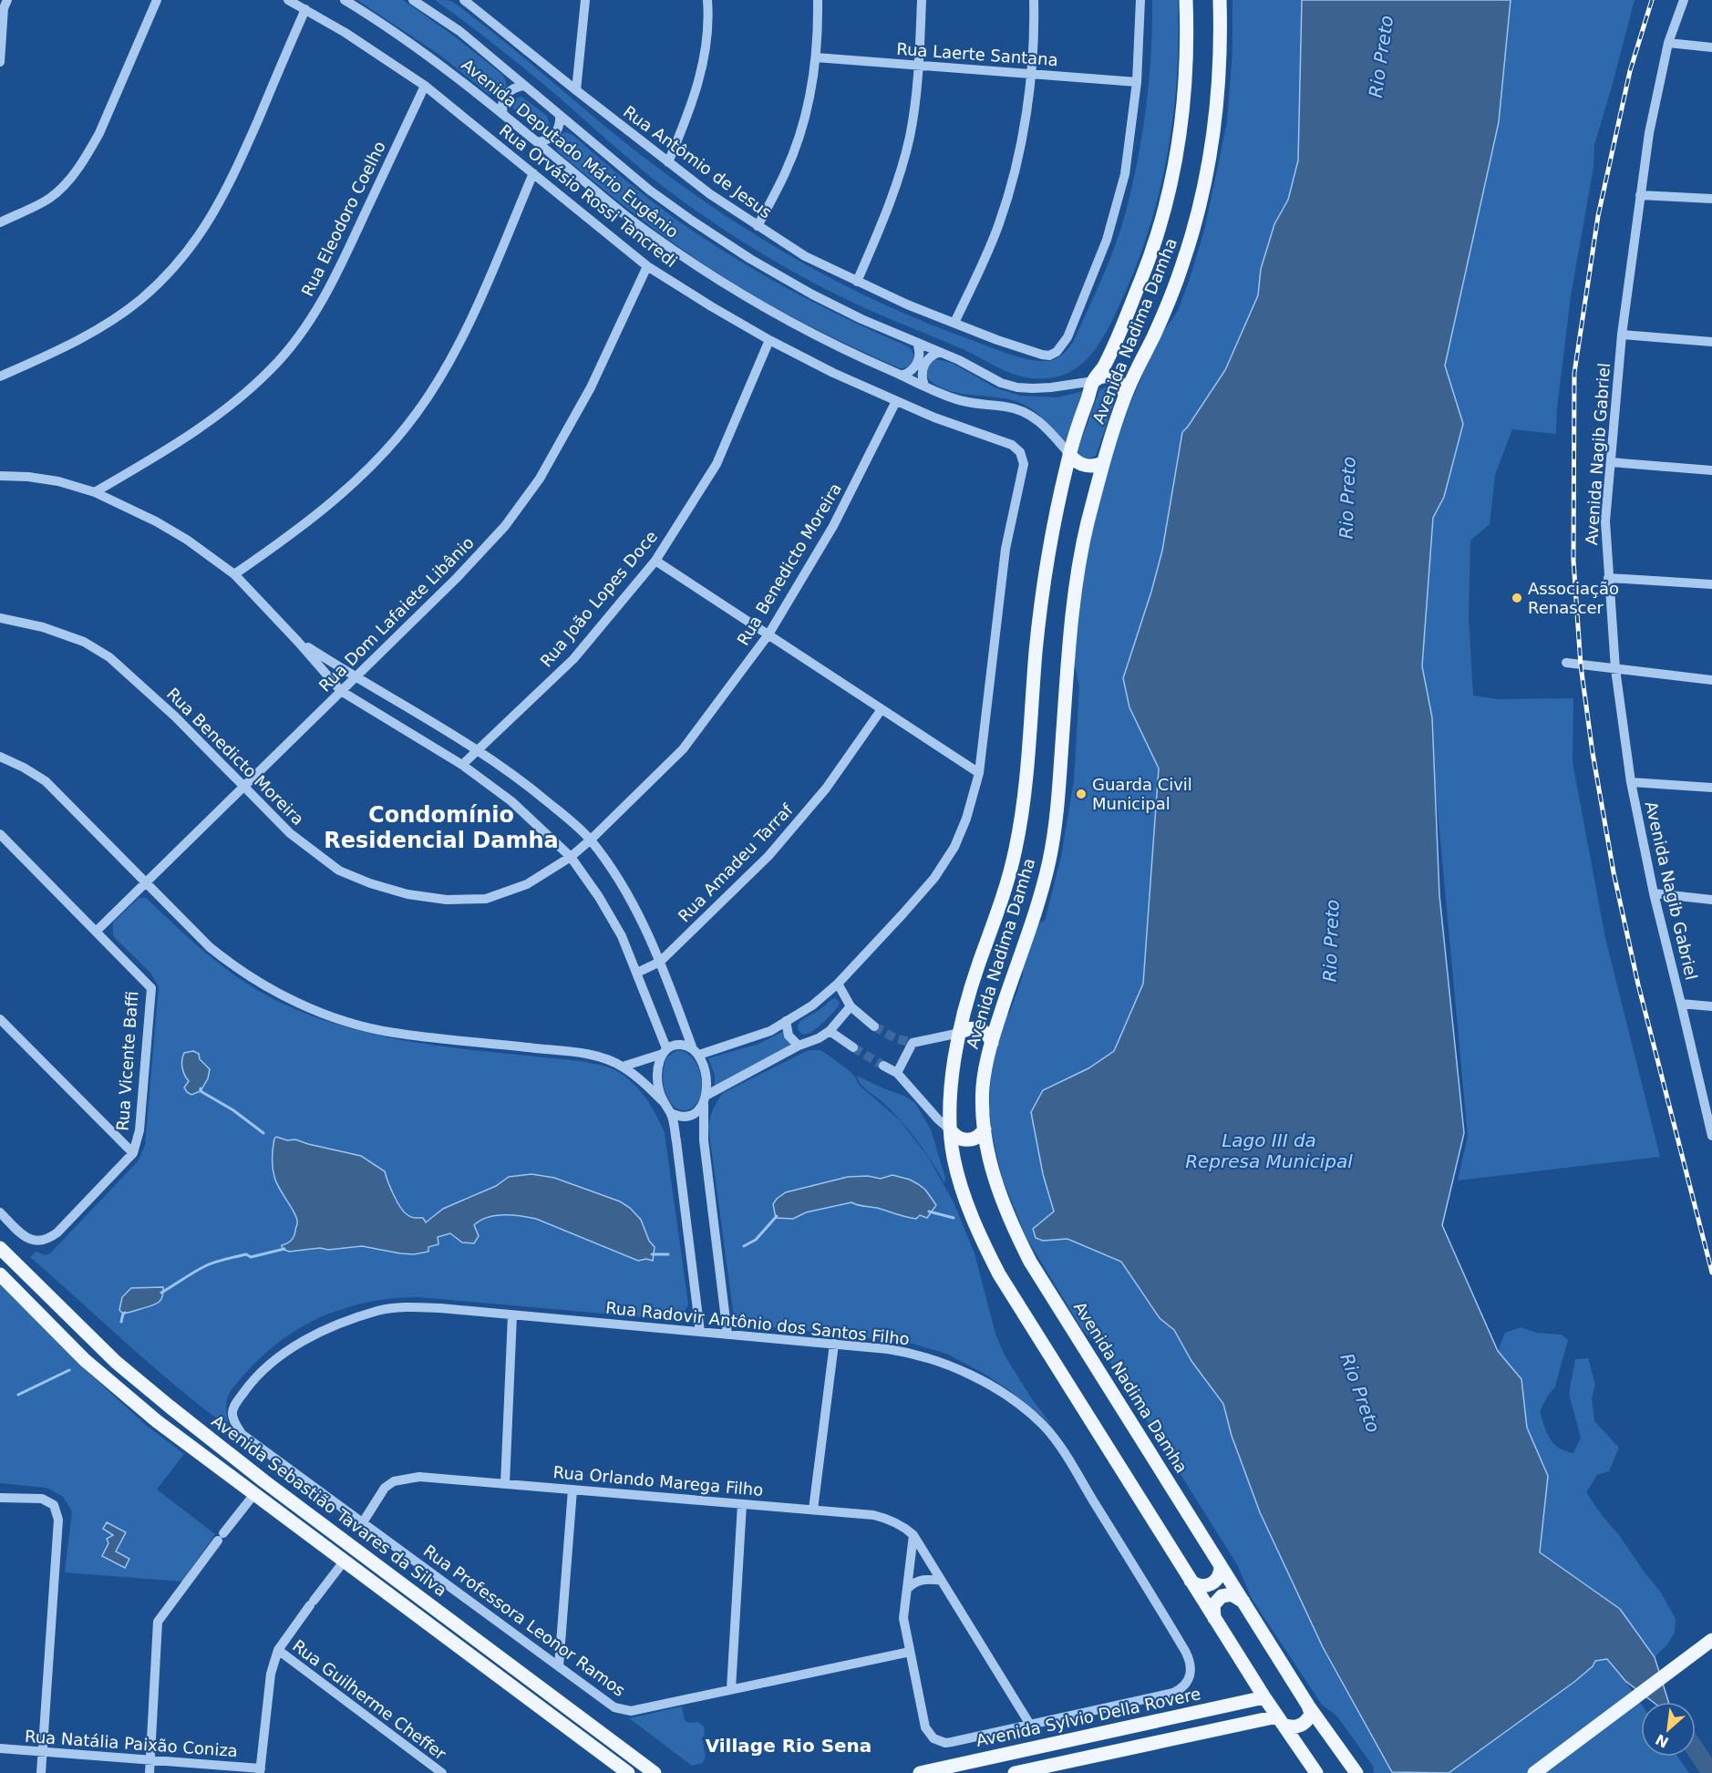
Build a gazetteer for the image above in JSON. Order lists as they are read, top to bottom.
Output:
{
  "streets": {
    "main road": ["Avenida Nadima Damha", "Avenida Sebastião Tavares da Silva", "Avenida Sylvio Della Rovere"],
    "street": [
      "Rua Laerte Santana",
      "Avenida Deputado Mário Eugênio",
      "Rua Antômio de Jesus",
      "Rua Orvásio Rossi Tancredi",
      "Rua Eleodoro Coelho",
      "Avenida Nagib Gabriel",
      "Rua Benedicto Moreira",
      "Rua João Lopes Doce",
      "Rua Dom Lafaiete Libânio",
      "Rua Amadeu Tarraf",
      "Rua Vicente Baffi",
      "Rua Radovir Antônio dos Santos Filho",
      "Rua Orlando Marega Filho",
      "Rua Professora Leonor Ramos",
      "Rua Guilherme Cheffer",
      "Rua Natália Paixão Coniza"
    ]
  },
  "crossings": [
    ["Rua Laerte Santana", "Rua Antômio de Jesus"],
    ["Avenida Deputado Mário Eugênio", "Avenida Nadima Damha"],
    ["Rua Orvásio Rossi Tancredi", "Rua Eleodoro Coelho"],
    ["Rua Orvásio Rossi Tancredi", "Rua Benedicto Moreira"],
    ["Rua Orvásio Rossi Tancredi", "Rua João Lopes Doce"],
    ["Rua Orvásio Rossi Tancredi", "Rua Dom Lafaiete Libânio"],
    ["Avenida Nadima Damha", "Avenida Sylvio Della Rovere"],
    ["Rua Benedicto Moreira", "Rua Dom Lafaiete Libânio"],
    ["Rua Dom Lafaiete Libânio", "Rua Vicente Baffi"],
    ["Rua Radovir Antônio dos Santos Filho", "Rua Orlando Marega Filho"],
    ["Rua Radovir Antônio dos Santos Filho", "Rua Professora Leonor Ramos"],
    ["Rua Orlando Marega Filho", "Rua Professora Leonor Ramos"]
  ],
  "districts": ["Condomínio Residencial Damha", "Village Rio Sena"],
  "water": ["Rio Preto", "Lago III da Represa Municipal"],
  "places": ["Associação Renascer", "Guarda Civil Municipal"],
  "north": "bottom left"
}
